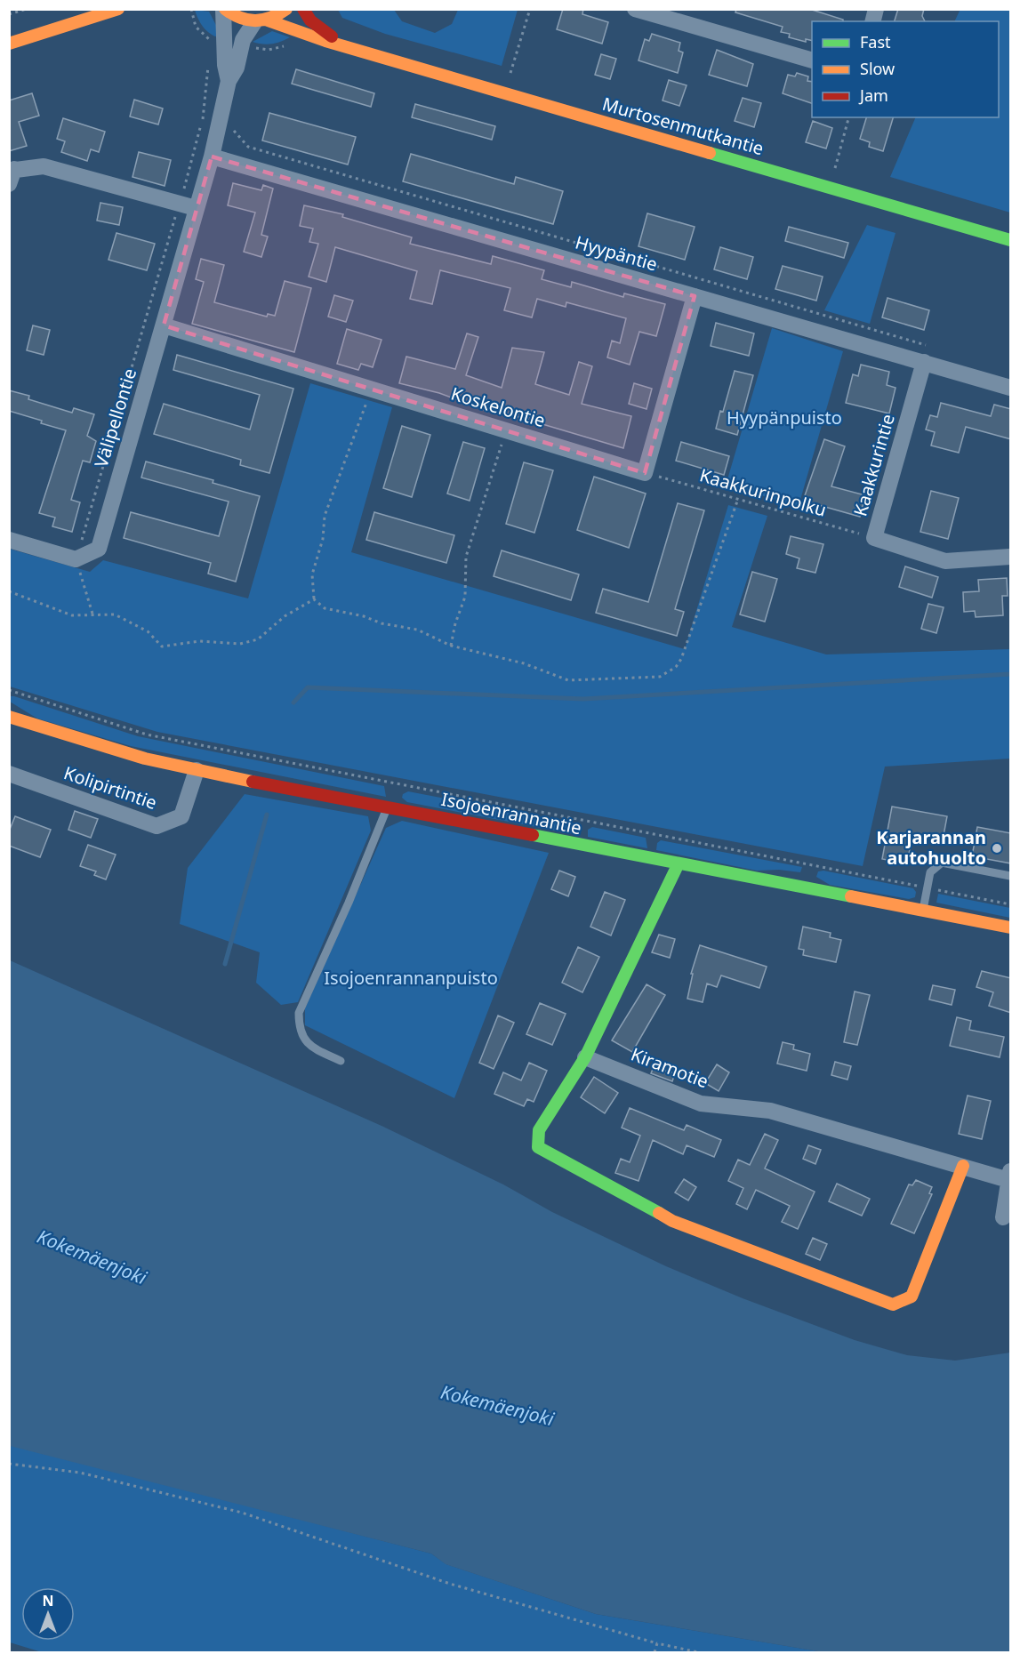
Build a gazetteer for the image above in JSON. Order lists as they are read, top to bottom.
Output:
{
  "streets": {
    "street": [
      "Murtosenmutkantie",
      "Hyypäntie",
      "Koskelontie",
      "Välipellontie",
      "Kaakkurintie",
      "Kolipirtintie",
      "Isojoenrannantie",
      "Kiramotie"
    ],
    "path": ["Kaakkurinpolku"]
  },
  "crossings": [
    ["Murtosenmutkantie", "Välipellontie"],
    ["Hyypäntie", "Välipellontie"],
    ["Hyypäntie", "Kaakkurintie"],
    ["Koskelontie", "Välipellontie"],
    ["Koskelontie", "Kaakkurinpolku"],
    ["Kaakkurintie", "Kaakkurinpolku"],
    ["Kolipirtintie", "Isojoenrannantie"]
  ],
  "water": ["Kokemäenjoki"],
  "parks": ["Hyypänpuisto", "Isojoenrannanpuisto"],
  "places": ["Karjarannan autohuolto"],
  "legend": ["Fast", "Slow", "Jam"],
  "north": "top"
}
